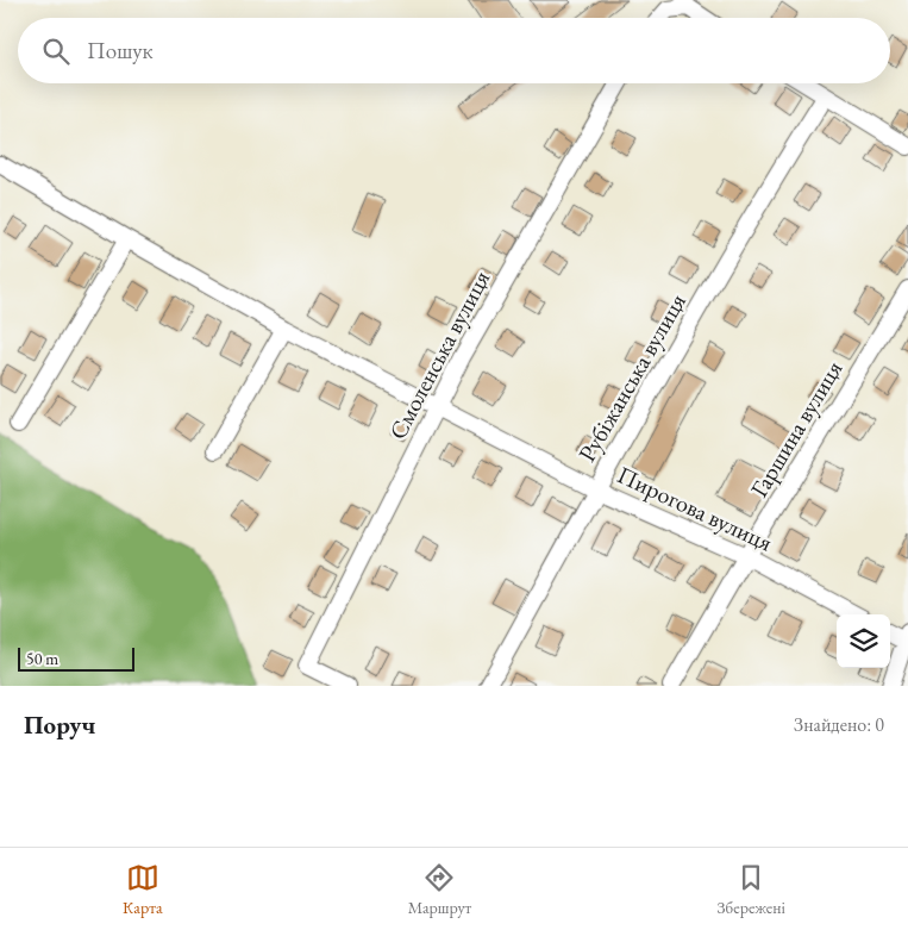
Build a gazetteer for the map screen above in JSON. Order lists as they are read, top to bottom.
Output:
{
  "streets": {
    "street": [
      "Смоленська вулиця",
      "Рубіжанська вулиця",
      "Гаршина вулиця",
      "Пирогова вулиця"
    ]
  },
  "crossings": [
    ["Смоленська вулиця", "Пирогова вулиця"],
    ["Рубіжанська вулиця", "Пирогова вулиця"],
    ["Гаршина вулиця", "Пирогова вулиця"]
  ],
  "scale_bar": "50 m",
  "page": {
    "search": "Пошук",
    "scale": "50 m",
    "heading": ["Поруч", "Знайдено: 0"],
    "nav": ["Карта", "Маршрут", "Збережені"]
  }
}
